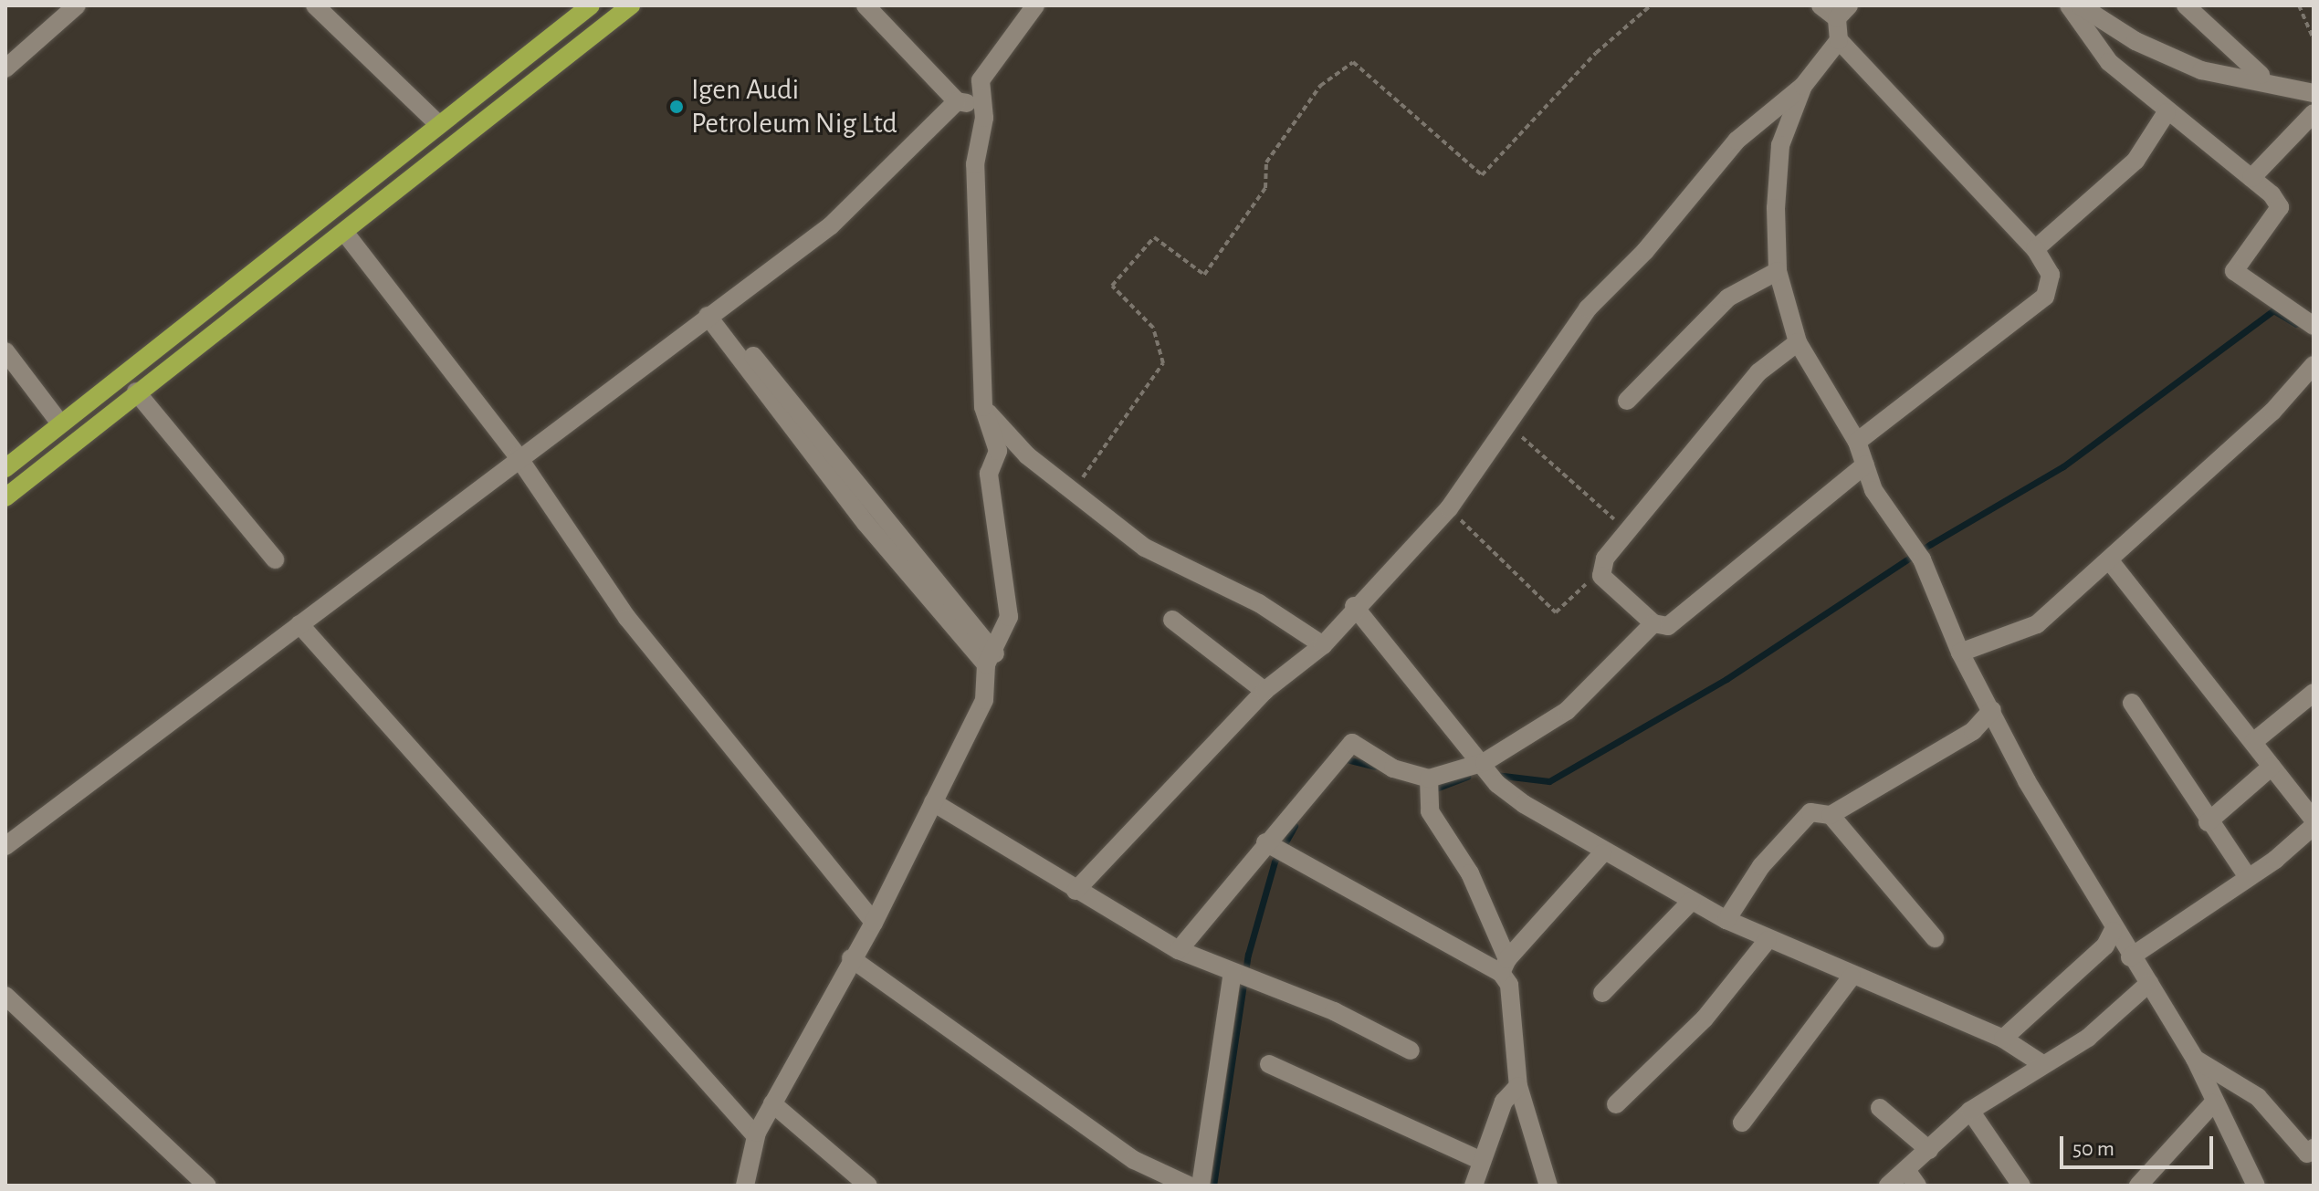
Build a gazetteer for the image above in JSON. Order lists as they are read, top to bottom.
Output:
{
  "places": ["Igen Audi Petroleum Nig Ltd"],
  "scale_bar": "50 m"
}
